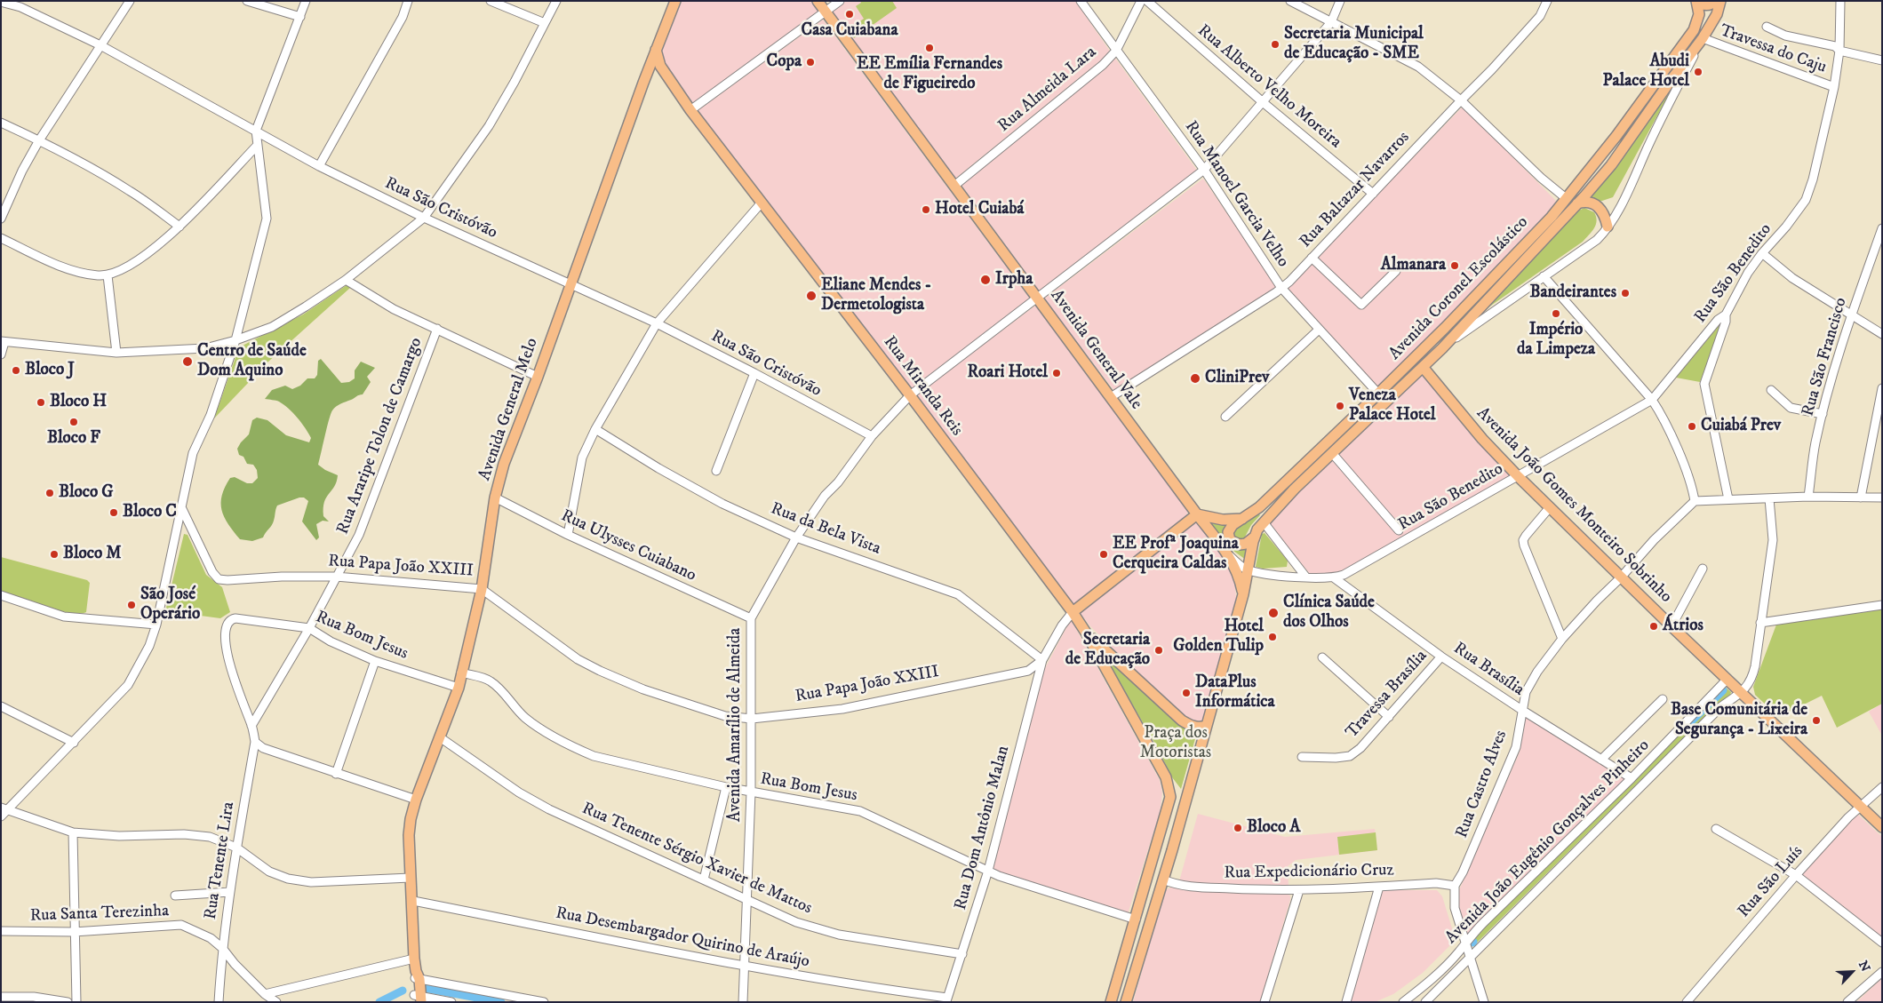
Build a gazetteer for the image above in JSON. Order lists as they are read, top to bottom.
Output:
{
  "streets": {
    "main road": [
      "Avenida Coronel Escolástico",
      "Avenida General Vale",
      "Rua Miranda Reis",
      "Avenida General Melo",
      "Avenida João Gomes Monteiro Sobrinho"
    ],
    "street": [
      "Travessa do Caju",
      "Rua Alberto Velho Moreira",
      "Rua Almeida Lara",
      "Rua Baltazar Navarros",
      "Rua Manoel Garcia Velho",
      "Rua São Cristóvão",
      "Rua São Benedito",
      "Rua São Francisco",
      "Rua Araripe Tolon de Camargo",
      "Rua da Bela Vista",
      "Rua Ulysses Cuiabano",
      "Rua Papa João XXIII",
      "Rua Bom Jesus",
      "Rua Brasília",
      "Travessa Brasília",
      "Avenida Amarílio de Almeida",
      "Rua Castro Alves",
      "Rua Dom Antônio Malan",
      "Avenida João Eugênio Gonçalves Pinheiro",
      "Rua Tenente Sérgio Xavier de Mattos",
      "Rua Tenente Lira",
      "Rua Expedicionário Cruz",
      "Rua São Luís",
      "Rua Santa Terezinha",
      "Rua Desembargador Quirino de Araújo"
    ]
  },
  "crossings": [
    ["Travessa do Caju", "Rua São Benedito"],
    ["Travessa do Caju", "Avenida Coronel Escolástico"],
    ["Rua Alberto Velho Moreira", "Rua Baltazar Navarros"],
    ["Rua Alberto Velho Moreira", "Avenida Amarílio de Almeida"],
    ["Rua Almeida Lara", "Rua Manoel Garcia Velho"],
    ["Rua Almeida Lara", "Avenida General Vale"],
    ["Rua Baltazar Navarros", "Rua Manoel Garcia Velho"],
    ["Rua Baltazar Navarros", "Avenida General Vale"],
    ["Rua Manoel Garcia Velho", "Avenida Coronel Escolástico"],
    ["Rua Manoel Garcia Velho", "Avenida Amarílio de Almeida"],
    ["Rua São Cristóvão", "Avenida General Melo"],
    ["Rua São Cristóvão", "Avenida Amarílio de Almeida"],
    ["Rua São Benedito", "Avenida Coronel Escolástico"],
    ["Rua São Benedito", "Avenida João Gomes Monteiro Sobrinho"],
    ["Rua São Benedito", "Rua Brasília"],
    ["Avenida Coronel Escolástico", "Avenida General Vale"],
    ["Avenida Coronel Escolástico", "Avenida João Gomes Monteiro Sobrinho"],
    ["Avenida Coronel Escolástico", "Rua Expedicionário Cruz"],
    ["Avenida General Vale", "Avenida Amarílio de Almeida"],
    ["Rua Miranda Reis", "Avenida General Melo"],
    ["Rua Miranda Reis", "Avenida Amarílio de Almeida"],
    ["Avenida General Melo", "Rua Ulysses Cuiabano"],
    ["Avenida General Melo", "Rua Papa João XXIII"],
    ["Avenida General Melo", "Rua Bom Jesus"],
    ["Avenida General Melo", "Rua Tenente Sérgio Xavier de Mattos"],
    ["Avenida General Melo", "Rua Desembargador Quirino de Araújo"],
    ["Rua Araripe Tolon de Camargo", "Rua Papa João XXIII"],
    ["Rua Araripe Tolon de Camargo", "Rua Bom Jesus"],
    ["Rua Araripe Tolon de Camargo", "Rua Tenente Lira"],
    ["Avenida João Gomes Monteiro Sobrinho", "Rua Castro Alves"],
    ["Avenida João Gomes Monteiro Sobrinho", "Avenida João Eugênio Gonçalves Pinheiro"],
    ["Avenida João Gomes Monteiro Sobrinho", "Rua São Luís"],
    ["Rua da Bela Vista", "Rua Papa João XXIII"],
    ["Rua da Bela Vista", "Avenida Amarílio de Almeida"],
    ["Rua da Bela Vista", "Rua Dom Antônio Malan"],
    ["Rua Ulysses Cuiabano", "Avenida Amarílio de Almeida"],
    ["Rua Papa João XXIII", "Avenida Amarílio de Almeida"],
    ["Rua Papa João XXIII", "Rua Dom Antônio Malan"],
    ["Rua Bom Jesus", "Avenida Amarílio de Almeida"],
    ["Rua Bom Jesus", "Rua Dom Antônio Malan"],
    ["Rua Bom Jesus", "Rua Tenente Lira"],
    ["Rua Brasília", "Travessa Brasília"],
    ["Rua Brasília", "Rua Castro Alves"],
    ["Rua Brasília", "Avenida João Eugênio Gonçalves Pinheiro"],
    ["Avenida Amarílio de Almeida", "Rua Tenente Sérgio Xavier de Mattos"],
    ["Avenida Amarílio de Almeida", "Rua Desembargador Quirino de Araújo"],
    ["Rua Castro Alves", "Avenida João Eugênio Gonçalves Pinheiro"],
    ["Rua Castro Alves", "Rua Expedicionário Cruz"],
    ["Rua Dom Antônio Malan", "Rua Tenente Sérgio Xavier de Mattos"],
    ["Rua Dom Antônio Malan", "Rua Desembargador Quirino de Araújo"],
    ["Rua Tenente Lira", "Rua Santa Terezinha"]
  ],
  "parks": ["Praça dos Motoristas"],
  "places": [
    "Casa Cuiabana",
    "Secretaria Municipal de Educação - SME",
    "EE Emília Fernandes de Figueiredo",
    "Copa",
    "Abudi Palace Hotel",
    "Hotel Cuiabá",
    "Almanara",
    "Irpha",
    "Bandeirantes",
    "Eliane Mendes - Dermetologista",
    "Império da Limpeza",
    "Centro de Saúde Dom Aquino",
    "Bloco J",
    "Roari Hotel",
    "CliniPrev",
    "Bloco H",
    "Veneza Palace Hotel",
    "Bloco F",
    "Cuiabá Prev",
    "Bloco G",
    "Bloco C",
    "Bloco M",
    "EE Profª Joaquina Cerqueira Caldas",
    "São José Operário",
    "Clínica Saúde dos Olhos",
    "Átrios",
    "Hotel Golden Tulip",
    "Secretaria de Educação",
    "DataPlus Informática",
    "Base Comunitária de Segurança - Lixeira",
    "Bloco A"
  ],
  "north": "top right"
}
